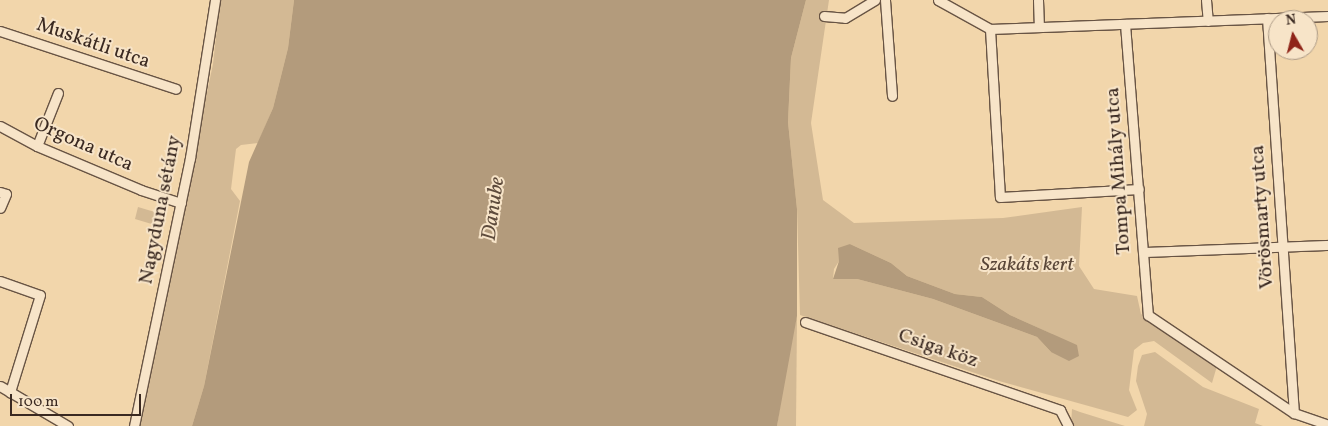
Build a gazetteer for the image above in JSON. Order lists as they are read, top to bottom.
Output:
{
  "streets": {
    "street": [
      "Muskátli utca",
      "Orgona utca",
      "Tompa Mihály utca",
      "Nagyduna sétány",
      "Vörösmarty utca",
      "Csiga köz"
    ]
  },
  "crossings": [
    ["Orgona utca", "Nagyduna sétány"],
    ["Tompa Mihály utca", "Vörösmarty utca"]
  ],
  "water": ["Danube"],
  "parks": ["Szakáts kert"],
  "scale_bar": "100 m",
  "north": "top"
}
